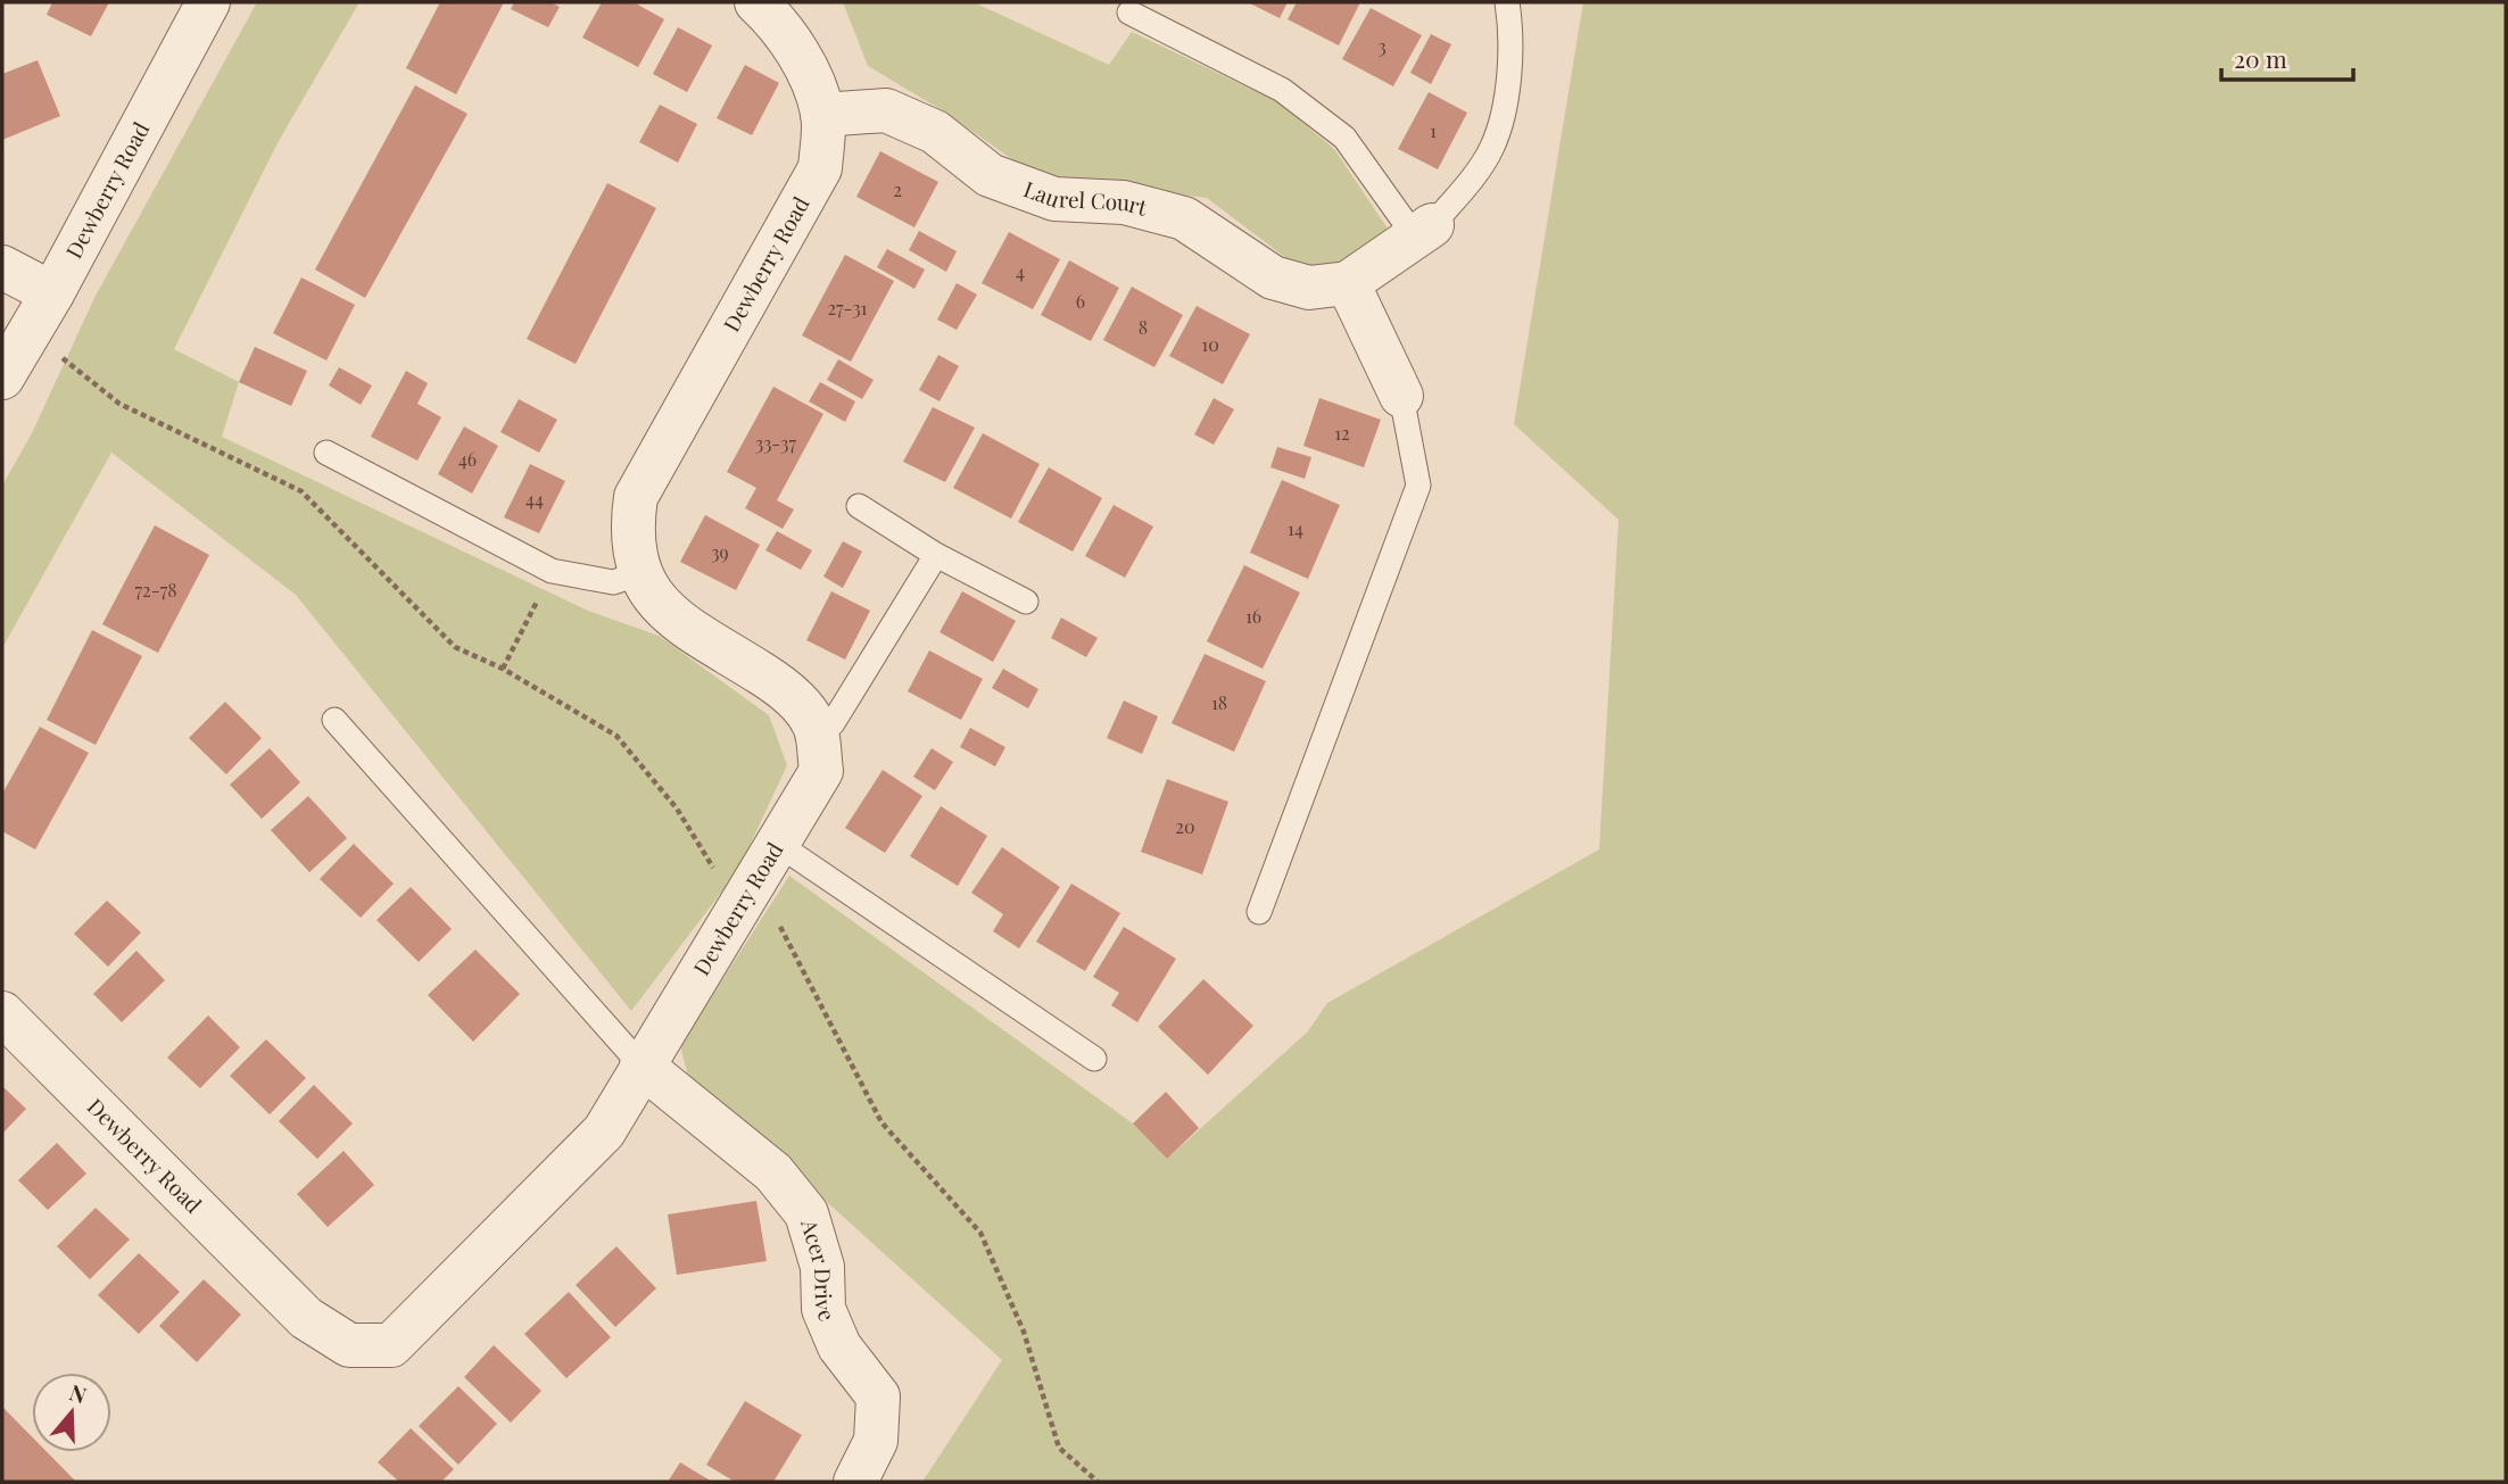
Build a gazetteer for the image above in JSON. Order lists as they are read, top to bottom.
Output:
{
  "streets": {
    "street": ["Dewberry Road", "Laurel Court", "Acer Drive"]
  },
  "crossings": [
    ["Dewberry Road", "Laurel Court"],
    ["Dewberry Road", "Acer Drive"]
  ],
  "house_numbers": [
    "3",
    "1",
    "2",
    "4",
    "6",
    "27-31",
    "8",
    "10",
    "12",
    "33-37",
    "46",
    "44",
    "14",
    "39",
    "72-78",
    "16",
    "18",
    "20"
  ],
  "scale_bar": "20 m",
  "north": "top"
}
